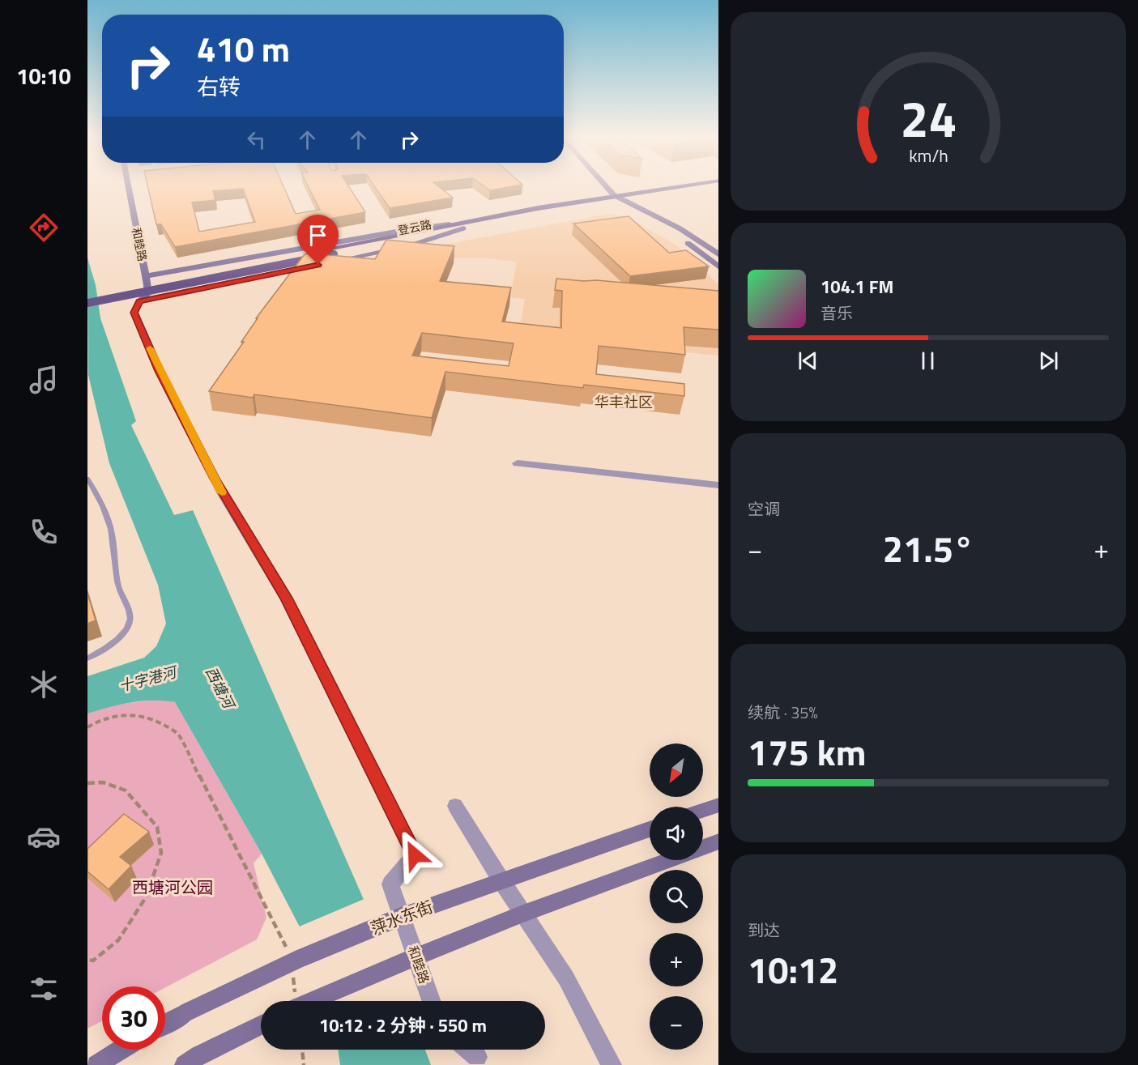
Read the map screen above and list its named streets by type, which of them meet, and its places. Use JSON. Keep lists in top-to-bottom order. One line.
{"streets":{"main road":["登云路"],"street":["和睦路","萍水东街"]},"districts":["华丰社区"],"water":["十字港河","西塘河"],"parks":["西塘河公园"],"north":"bottom left","page":{"tabs":"10:10","turn":["410 m","右转"],"song":["104.1 FM","音乐"],"tile":["空调",["续航 · 35%","175 km"],["到达","10:12"]],"heat":["−","21.5°","+"],"map_buttons":["+","−"],"limit":"30","trip":"10:12 · 2 分钟 · 550 m","gauge":["24","km/h"]}}
